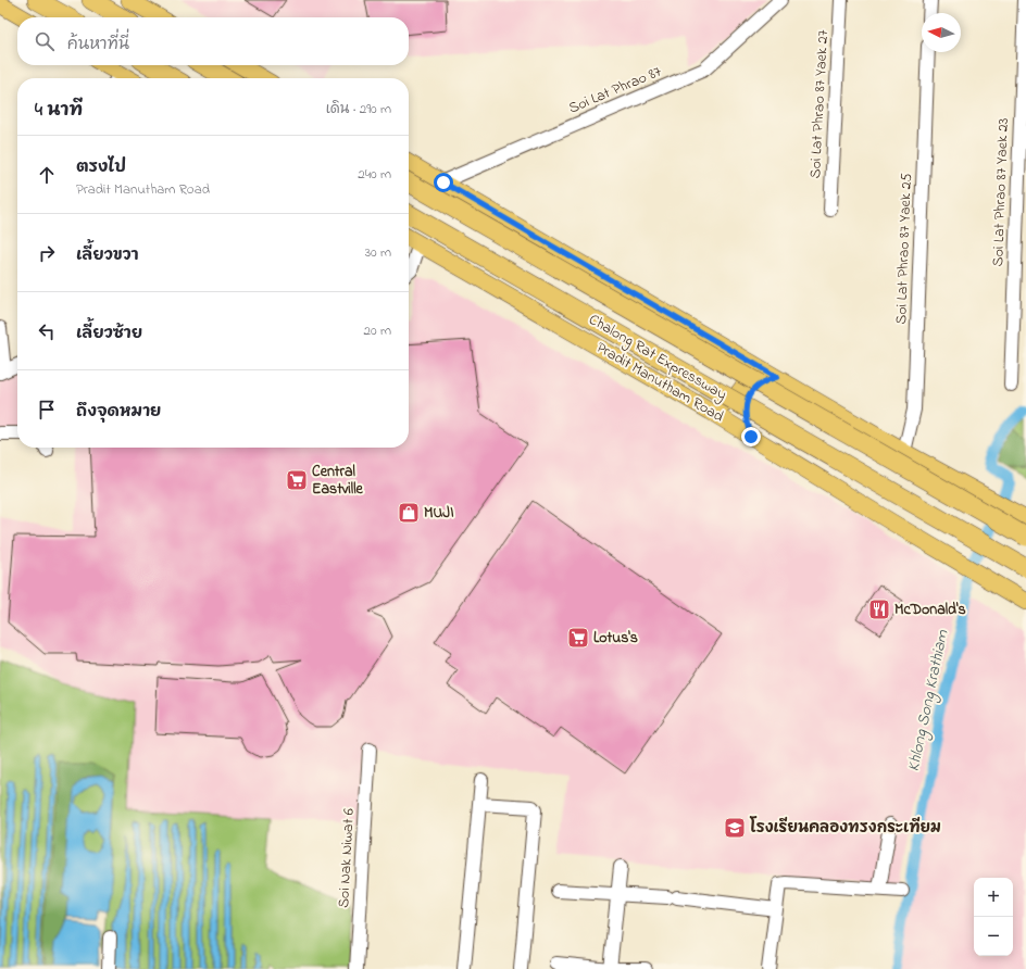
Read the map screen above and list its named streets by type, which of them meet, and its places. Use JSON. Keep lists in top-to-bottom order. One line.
{"streets":{"highway":["Chalong Rat Expressway"],"main road":["Pradit Manutham Road"],"street":["Soi Lat Phrao 87","Soi Lat Phrao 87 Yaek 27","Soi Lat Phrao 87 Yaek 23","Soi Lat Phrao 87 Yaek 25","Soi Nak Niwat 6"]},"water":["Khlong Song Krathiam"],"places":{"supermarket":["Central Eastville","Lotus's"],"shop":["MUJI"],"restaurant":["McDonald's"],"school or university":["โรงเรียนคลองทรงกระเทียม"]},"north":"left","page":{"search":"ค้นหาที่นี่","heading":["4 นาที","เดิน · 290 m"],"list":[["ตรงไป","Pradit Manutham Road","240 m"],["เลี้ยวขวา","30 m"],["เลี้ยวซ้าย","20 m"],"ถึงจุดหมาย"],"map_buttons":["+","−"]}}
